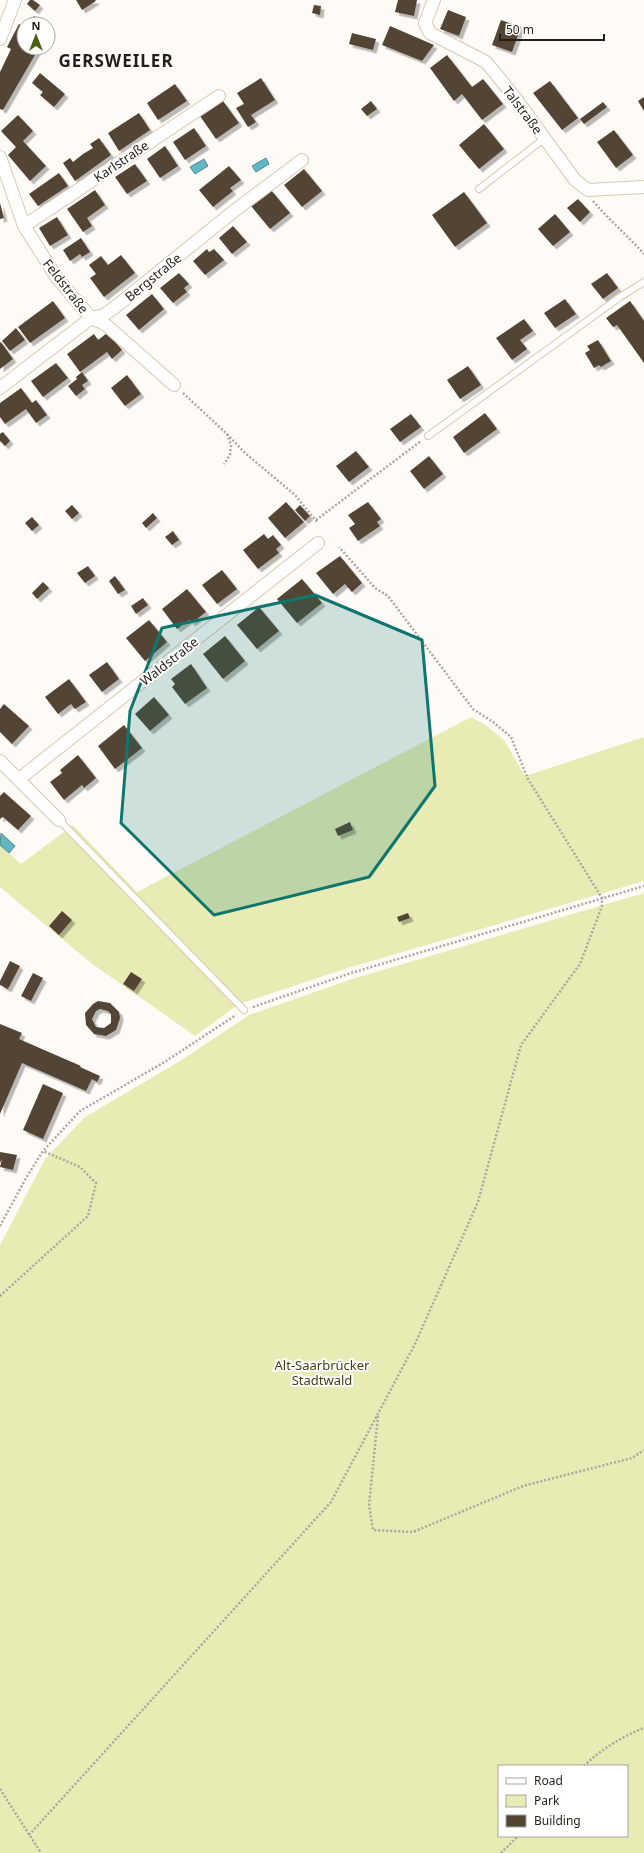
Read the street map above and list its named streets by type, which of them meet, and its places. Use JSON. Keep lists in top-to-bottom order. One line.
{"streets":{"street":["Talstraße","Karlstraße","Bergstraße","Feldstraße","Waldstraße"]},"crossings":[["Karlstraße","Feldstraße"],["Bergstraße","Feldstraße"]],"districts":["GERSWEILER"],"parks":["Alt-Saarbrücker Stadtwald"],"legend":["Road","Park","Building"],"scale_bar":"50 m","north":"top"}
